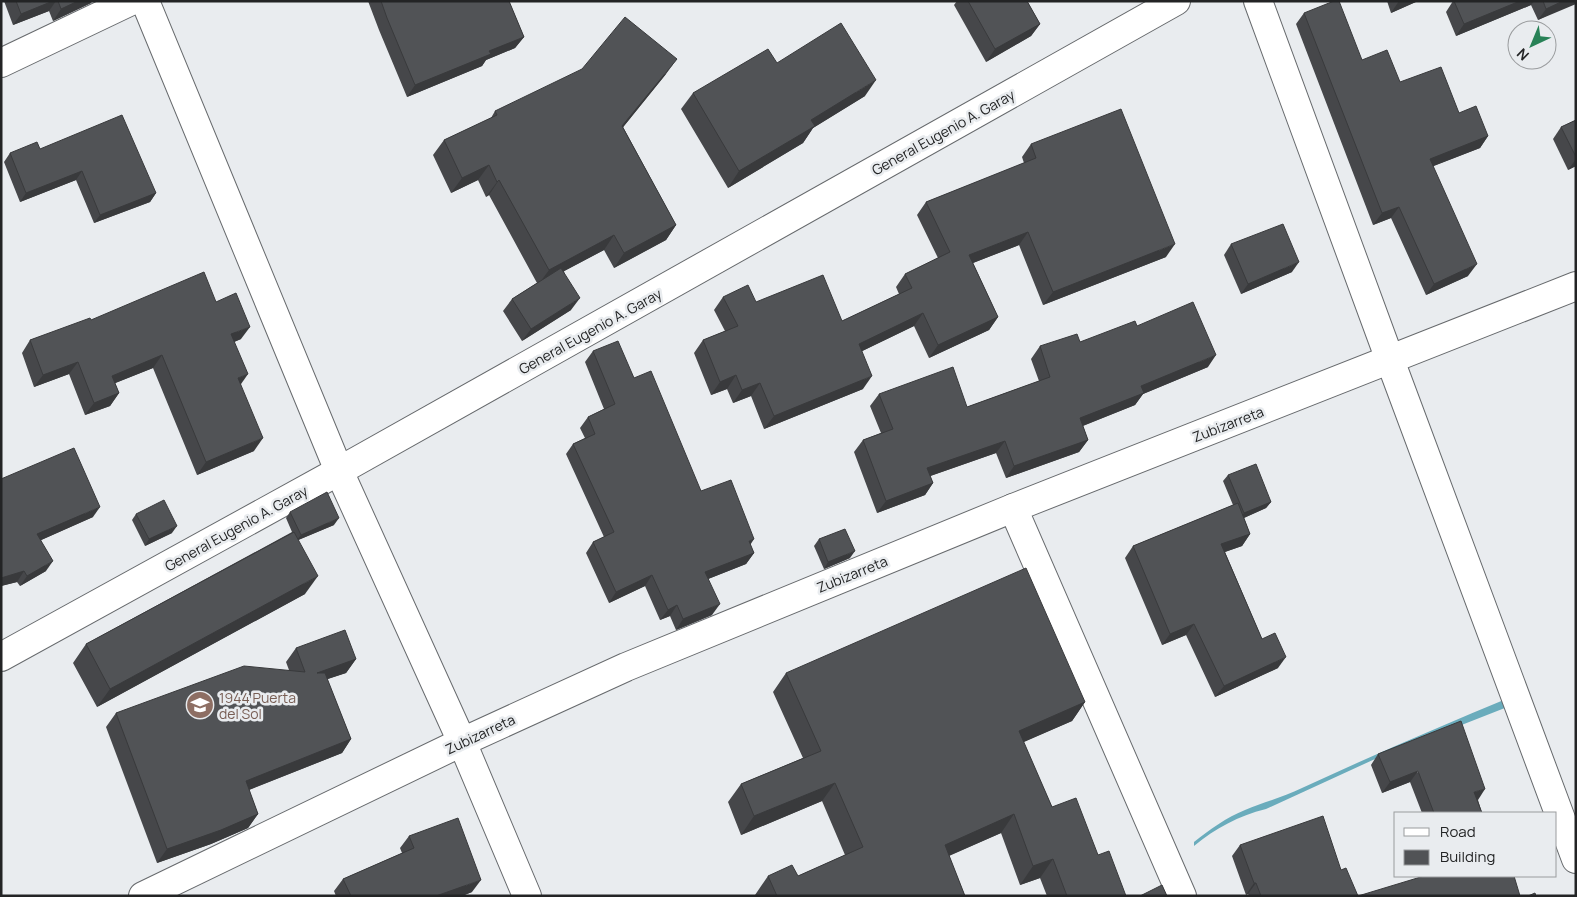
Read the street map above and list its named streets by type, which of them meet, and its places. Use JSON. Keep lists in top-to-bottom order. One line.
{"streets":{"street":["General Eugenio A. Garay","Zubizarreta"]},"places":{"school or university":["1944 Puerta del Sol"]},"legend":["Road","Building"],"north":"bottom left"}
